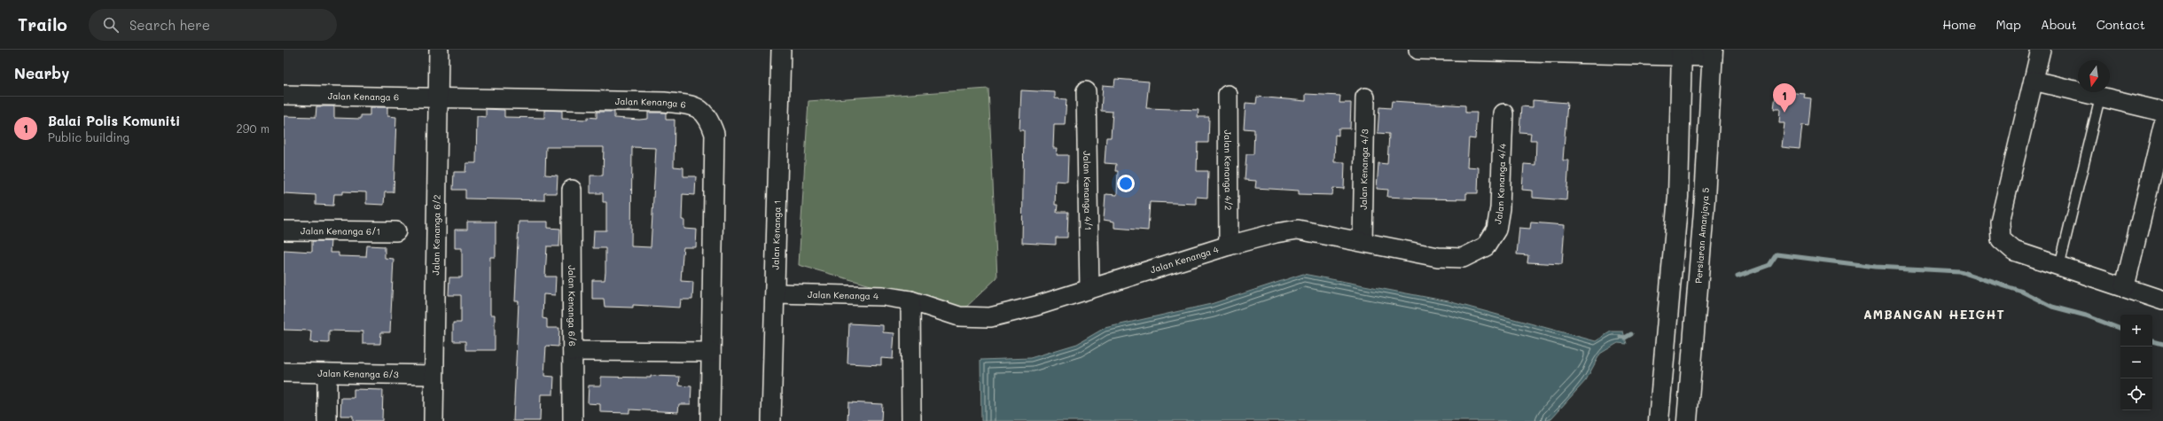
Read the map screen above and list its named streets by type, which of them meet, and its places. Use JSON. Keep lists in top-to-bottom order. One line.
{"streets":{"street":["Jalan Kenanga 6","Jalan Kenanga 4/3","Jalan Kenanga 4/2","Jalan Kenanga 4/4","Jalan Kenanga 4/1","Jalan Kenanga 6/1","Jalan Kenanga 6/2","Jalan Kenanga 1","Persiaran Amanjaya 5","Jalan Kenanga 4","Jalan Kenanga 6/6","Jalan Kenanga 6/3"]},"crossings":[["Jalan Kenanga 6","Jalan Kenanga 6/2"],["Jalan Kenanga 4/3","Jalan Kenanga 4"],["Jalan Kenanga 4/2","Jalan Kenanga 4"],["Jalan Kenanga 4/4","Jalan Kenanga 4"],["Jalan Kenanga 4/1","Jalan Kenanga 4"],["Jalan Kenanga 6/2","Jalan Kenanga 6/3"],["Jalan Kenanga 1","Jalan Kenanga 4"]],"districts":["AMBANGAN HEIGHT"],"north":"bottom","page":{"header":"Trailo","search":"Search here","nav":["Home","Map","About","Contact"],"heading":"Nearby","pins":"1","list":[{"mark":"1","name":"Balai Polis Komuniti","note":"Public building","value":"290 m"}],"map_buttons":["+","−"]}}
